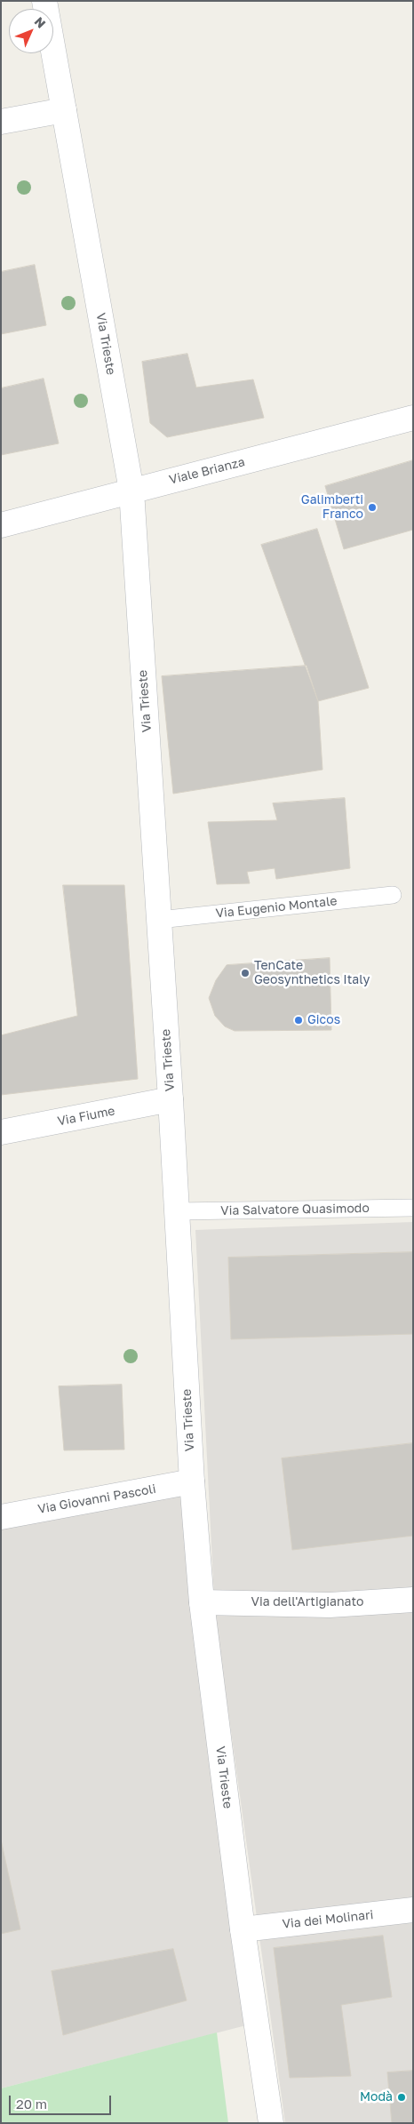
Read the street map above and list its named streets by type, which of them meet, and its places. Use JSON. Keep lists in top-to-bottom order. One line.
{"streets":{"street":["Via Trieste","Viale Brianza","Via Fiume","Via Giovanni Pascoli","Via dell'Artigianato","Via dei Molinari"],"lane":["Via Eugenio Montale","Via Salvatore Quasimodo"]},"crossings":[["Via Trieste","Viale Brianza"],["Via Trieste","Via Eugenio Montale"],["Via Trieste","Via Fiume"],["Via Trieste","Via Salvatore Quasimodo"],["Via Trieste","Via Giovanni Pascoli"],["Via Trieste","Via dell'Artigianato"],["Via Trieste","Via dei Molinari"]],"places":["Galimberti Franco","TenCate Geosynthetics Italy","Gicos","Modà"],"scale_bar":"20 m","north":"top right"}
